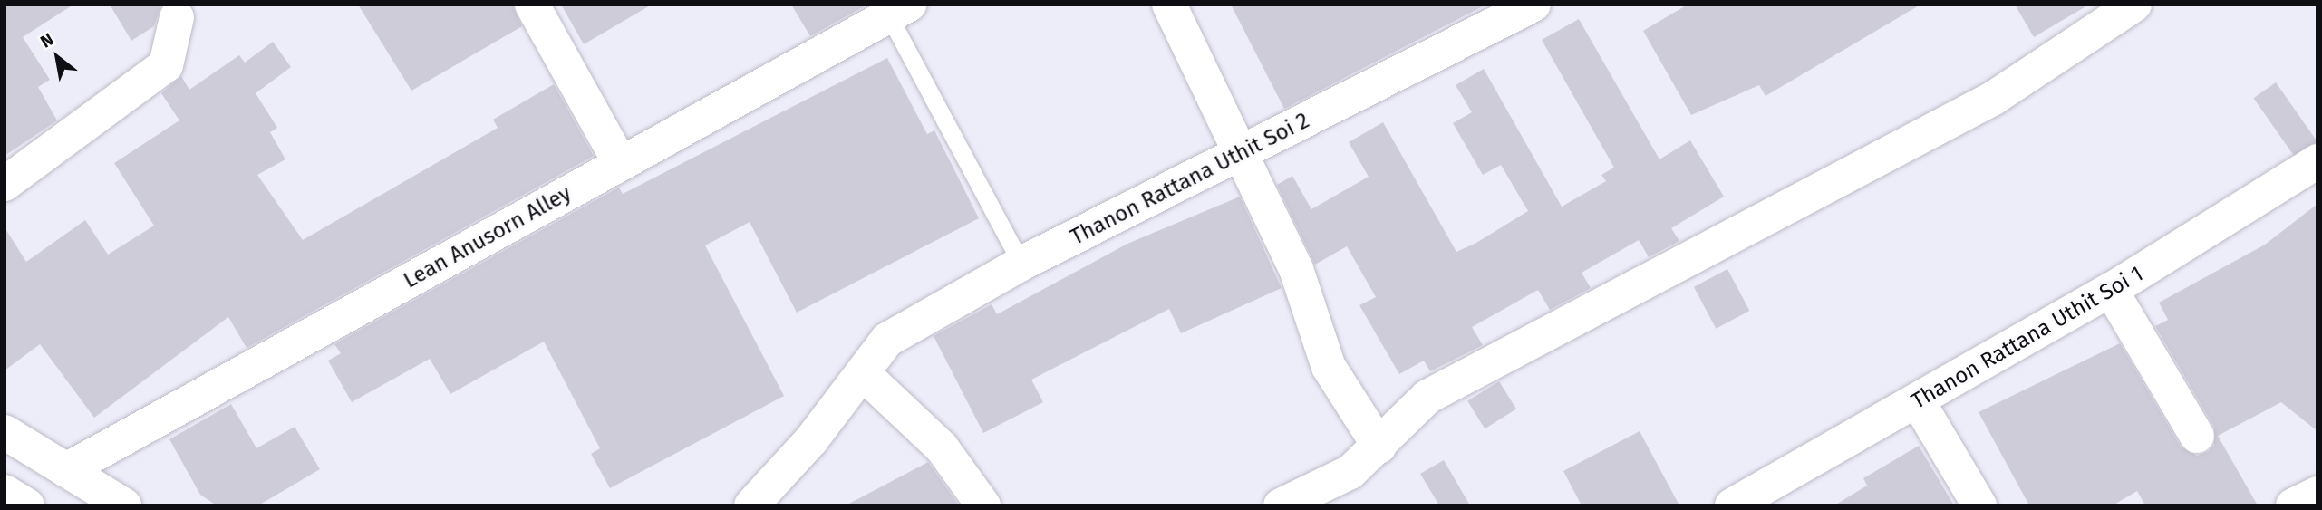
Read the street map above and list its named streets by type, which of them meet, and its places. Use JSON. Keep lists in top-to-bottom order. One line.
{"streets":{"street":["Thanon Rattana Uthit Soi 2","Lean Anusorn Alley","Thanon Rattana Uthit Soi 1"]},"north":"top left"}
